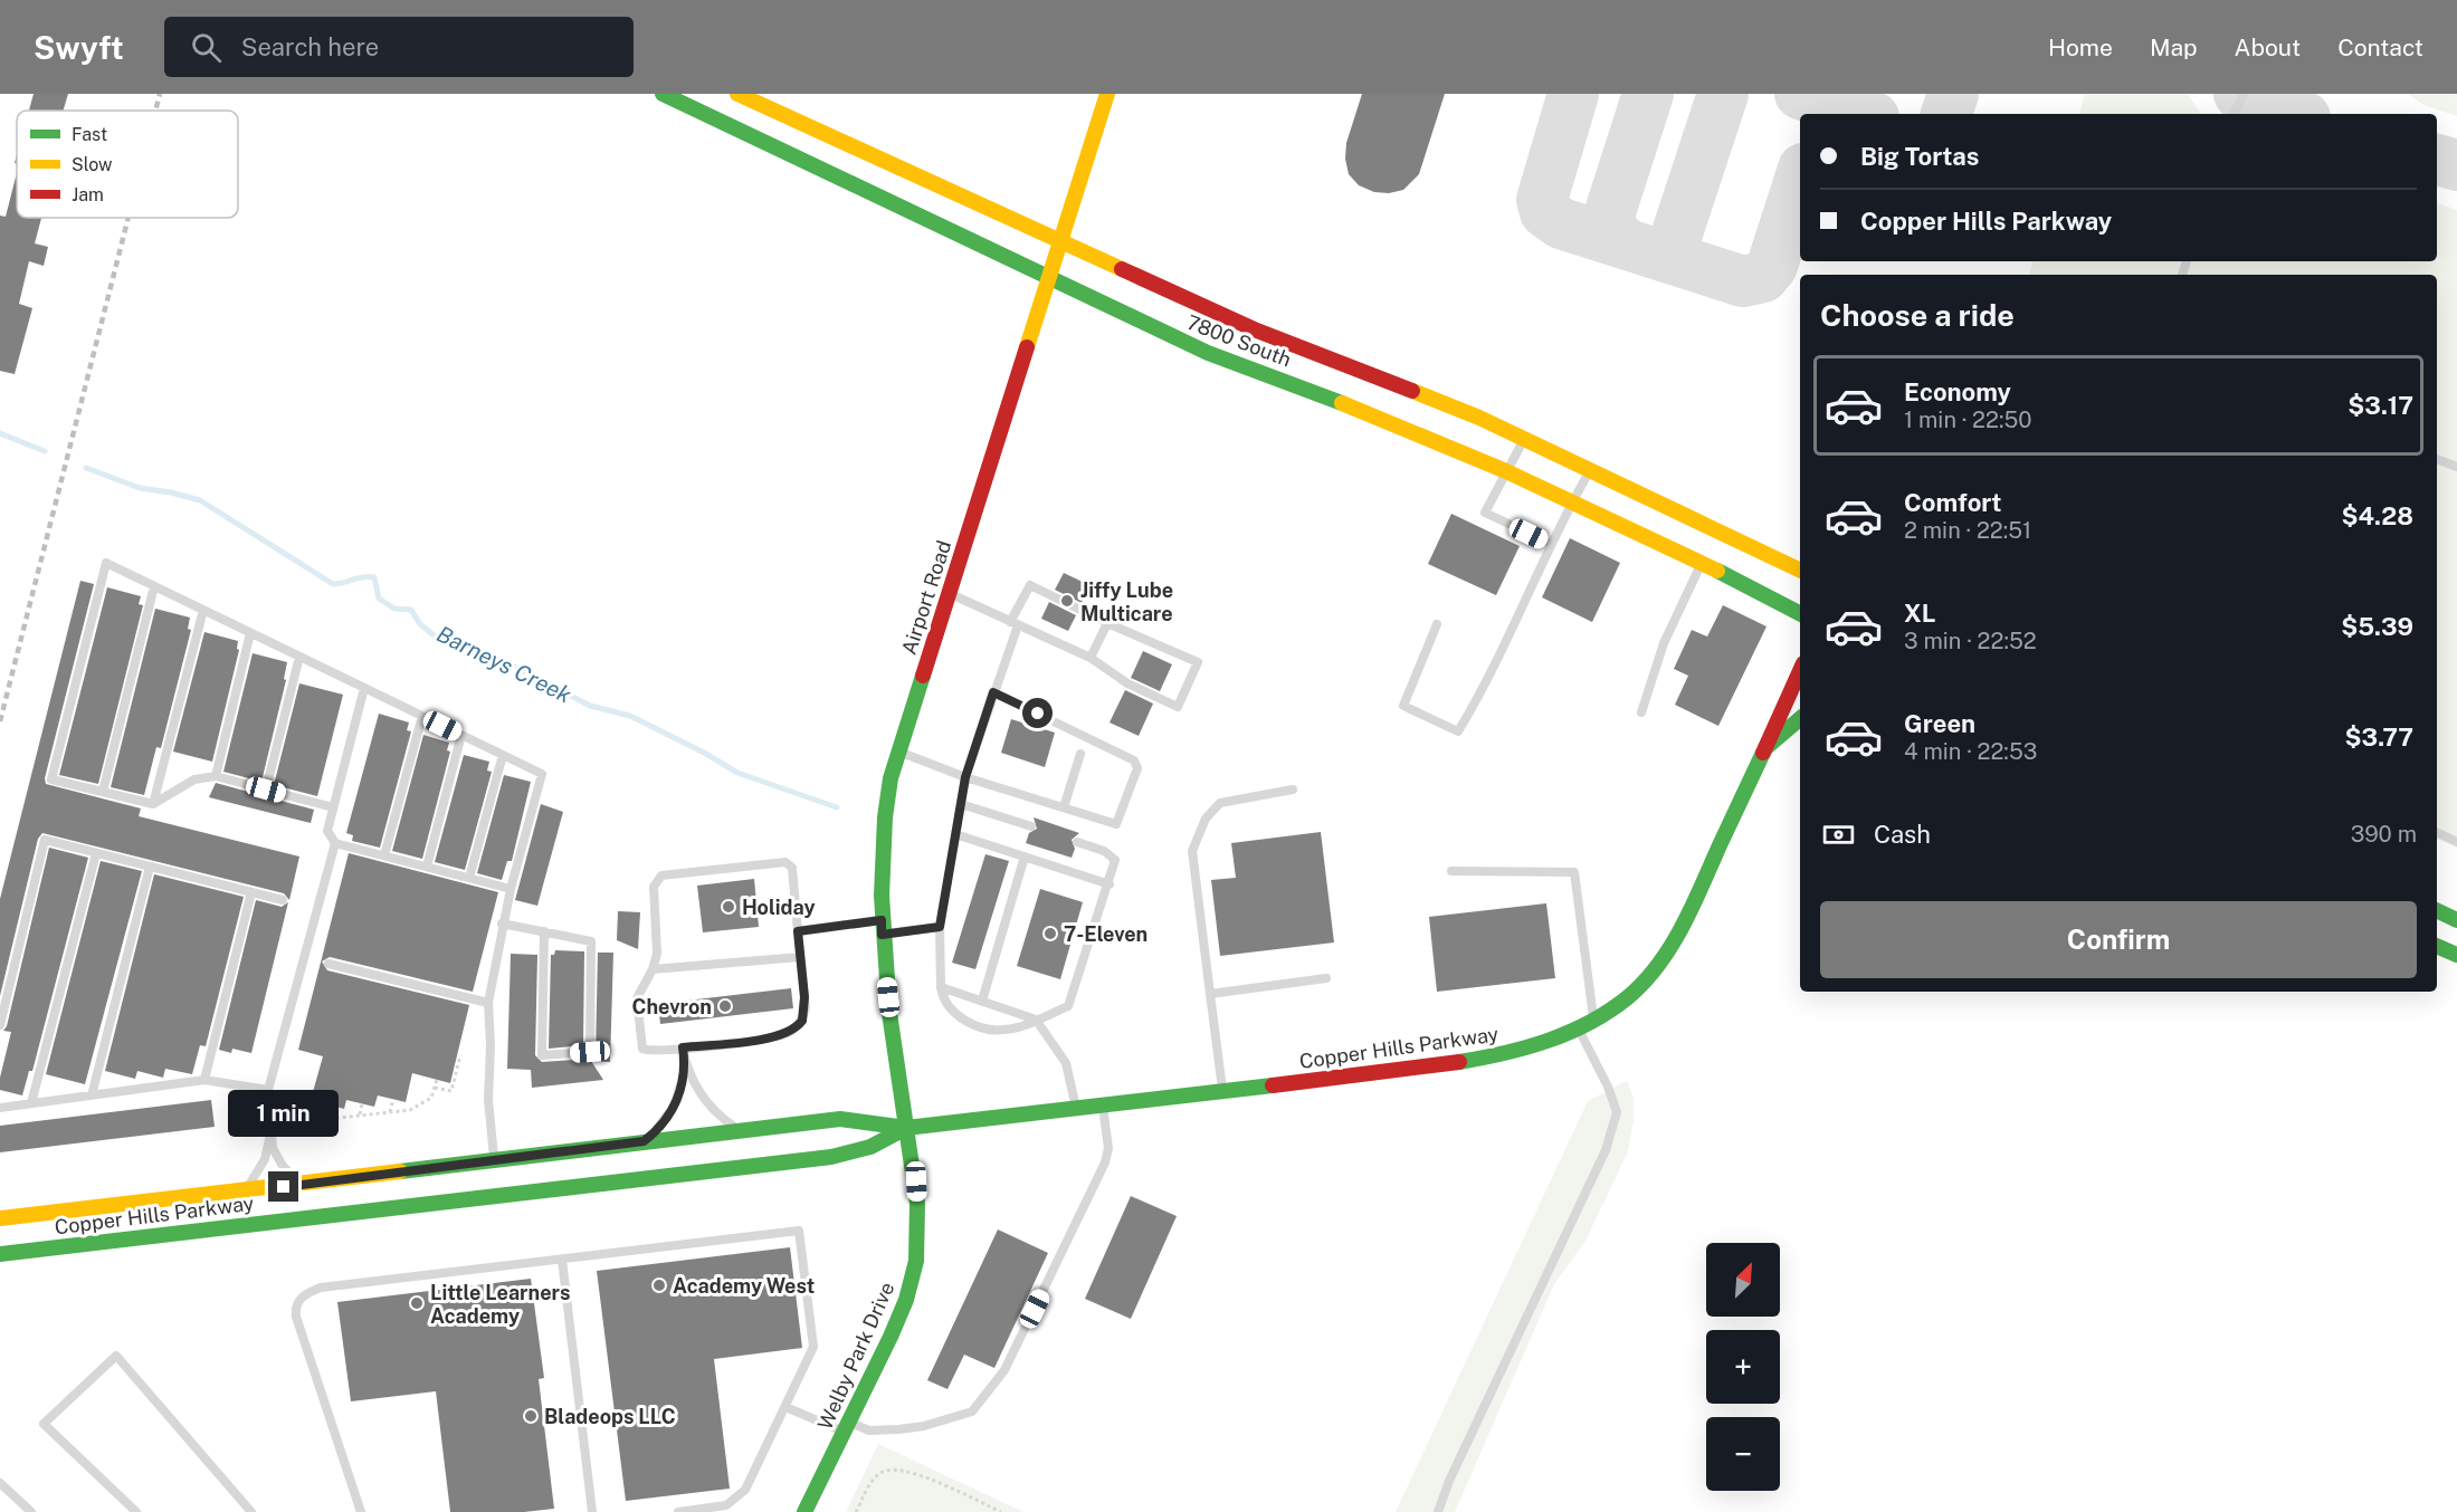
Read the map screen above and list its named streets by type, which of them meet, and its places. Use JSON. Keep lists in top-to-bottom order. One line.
{"streets":{"main road":["7800 South","Airport Road","Copper Hills Parkway","Welby Park Drive"]},"crossings":[["7800 South","Airport Road"],["Airport Road","Copper Hills Parkway"],["Airport Road","Welby Park Drive"],["Copper Hills Parkway","Welby Park Drive"]],"water":["Barneys Creek"],"places":["Jiffy Lube Multicare","Holiday","7-Eleven","Chevron","Academy West","Little Learners Academy","Bladeops LLC"],"legend":["Fast","Slow","Jam"],"north":"top right","page":{"header":"Swyft","search":"Search here","nav":["Home","Map","About","Contact"],"banner":["Big Tortas","Copper Hills Parkway"],"heading":"Choose a ride","list":[{"name":"Economy","note":"1 min · 22:50","value":"$3.17"},{"name":"Comfort","note":"2 min · 22:51","value":"$4.28"},{"name":"XL","note":"3 min · 22:52","value":"$5.39"},{"name":"Green","note":"4 min · 22:53","value":"$3.77"}],"pay":["Cash","390 m"],"buttons":"Confirm","bubble":"1 min","map_buttons":["+","−"]}}
